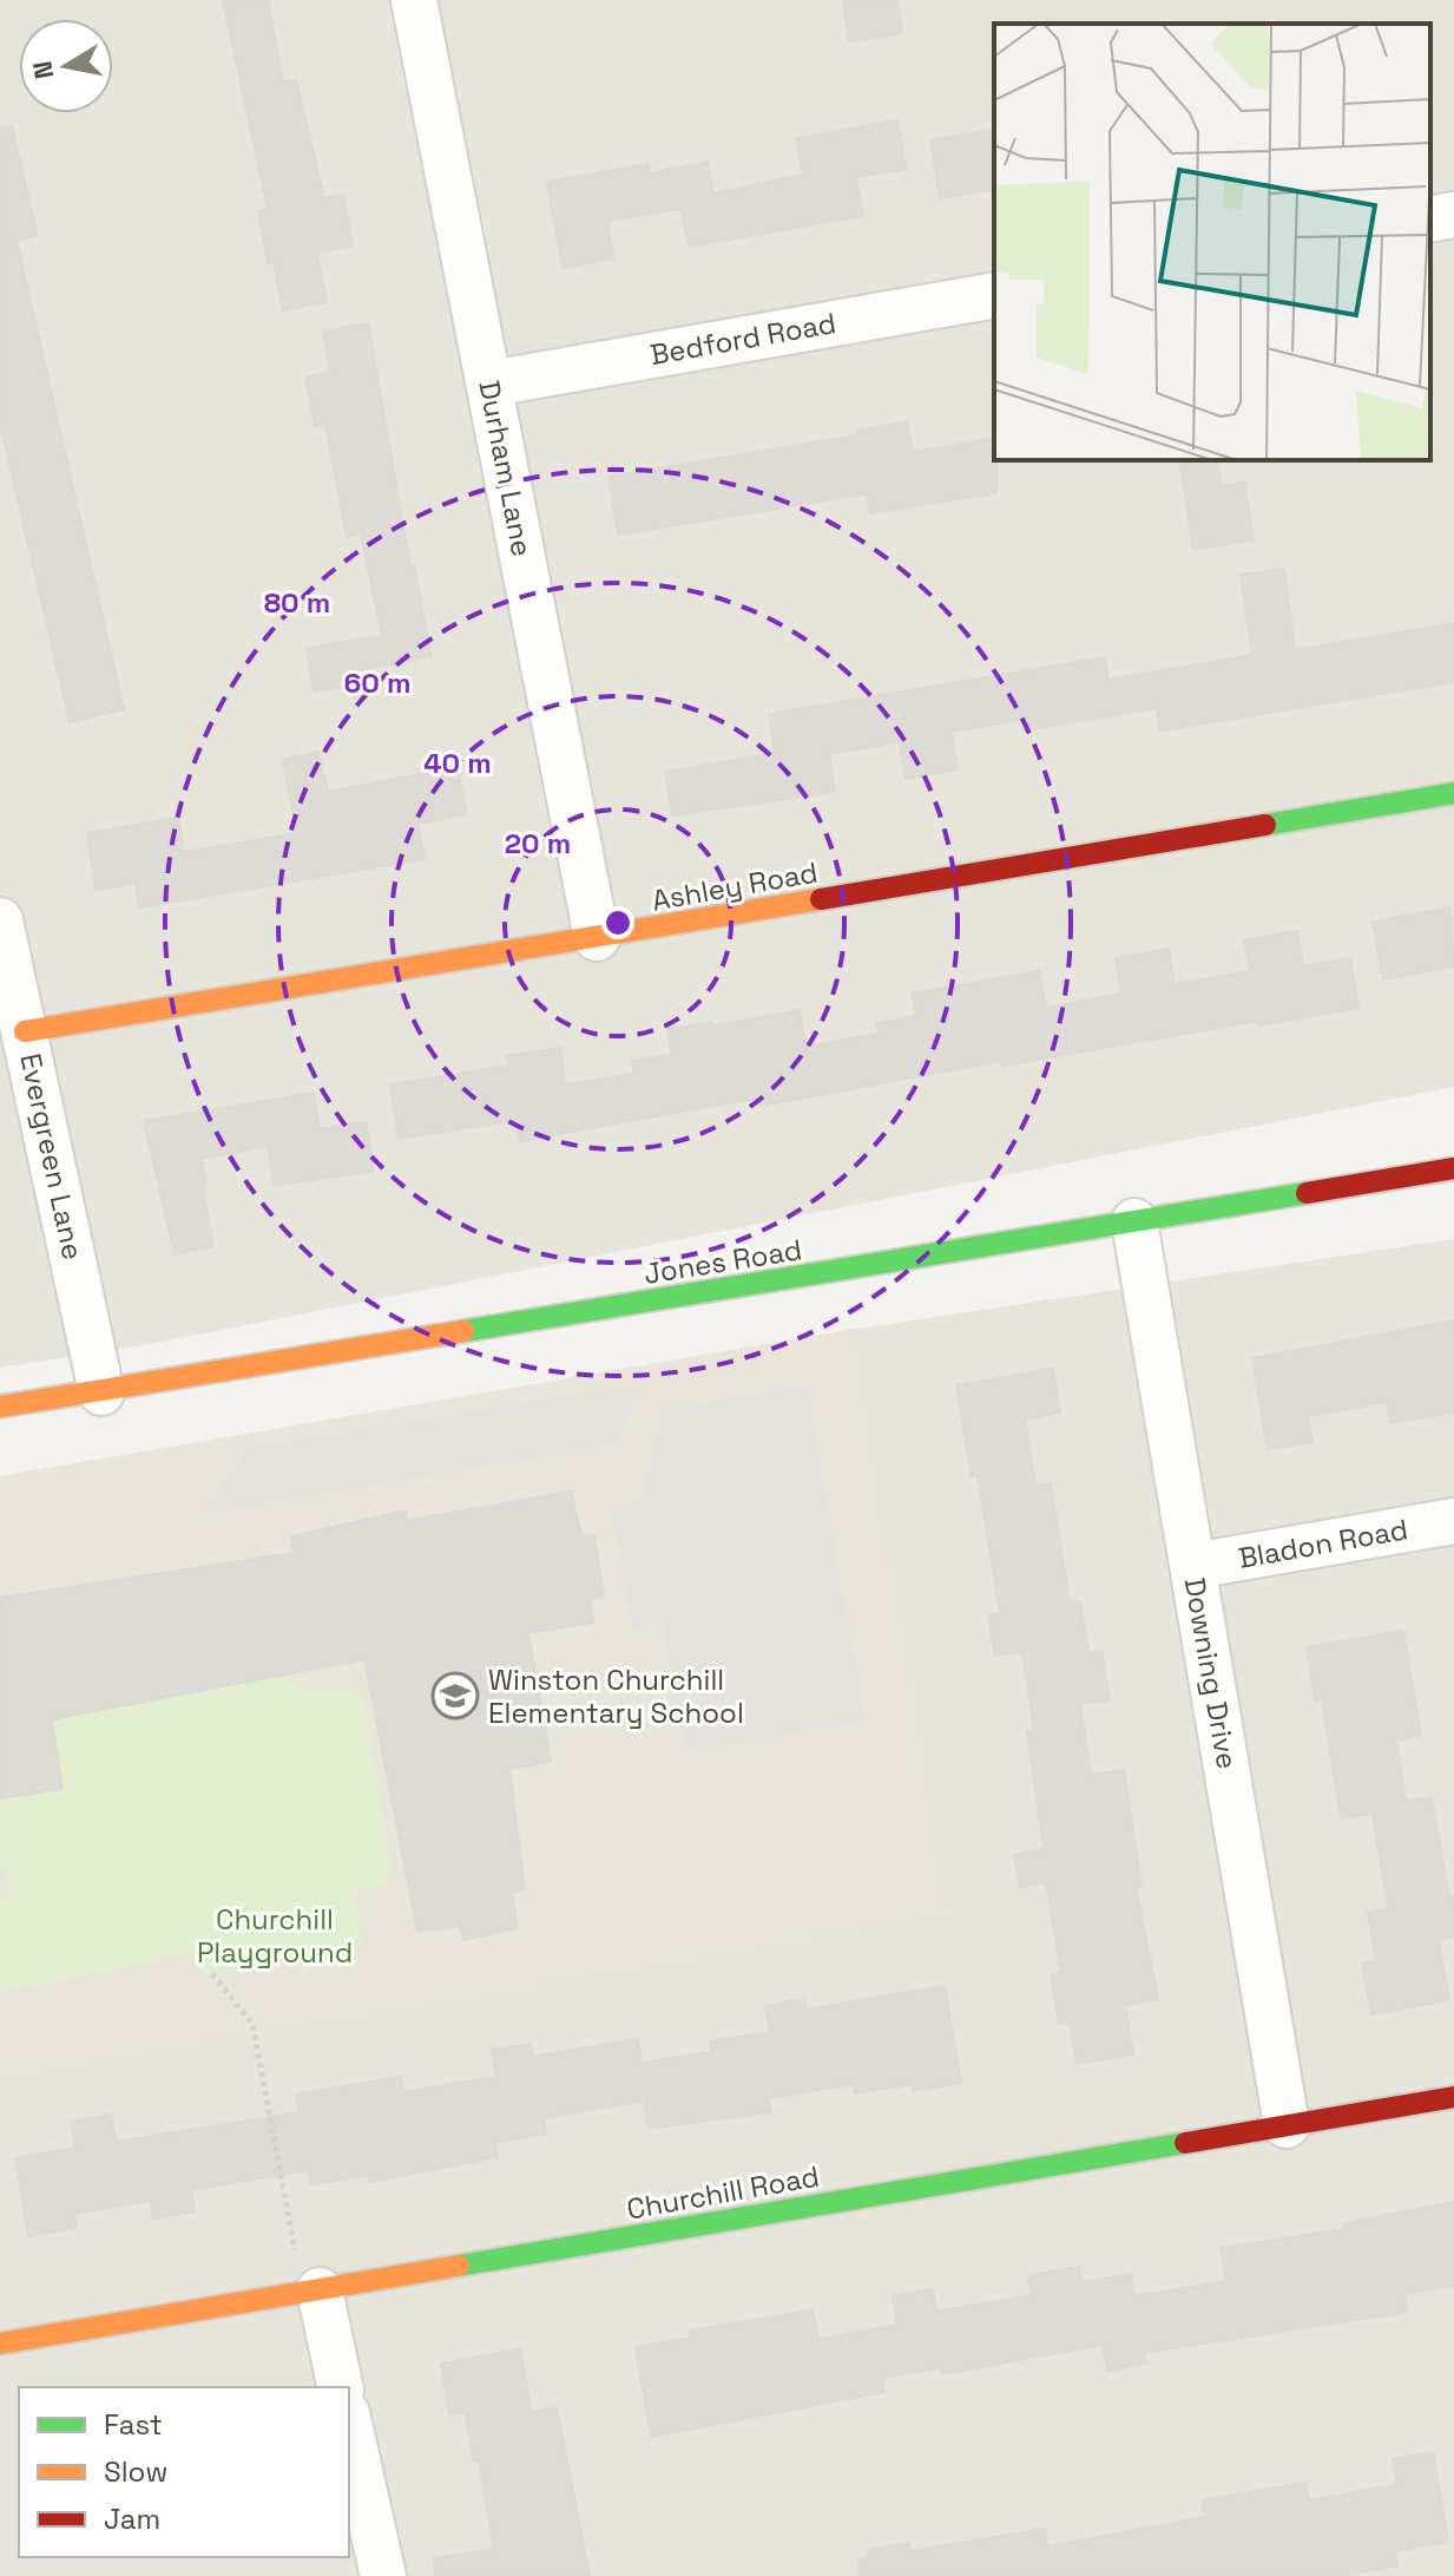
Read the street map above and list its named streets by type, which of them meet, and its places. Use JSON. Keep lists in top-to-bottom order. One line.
{"streets":{"street":["Bedford Road","Durham Lane","Ashley Road","Evergreen Lane","Jones Road","Bladon Road","Downing Drive","Churchill Road"]},"crossings":[["Bedford Road","Durham Lane"],["Durham Lane","Ashley Road"],["Ashley Road","Evergreen Lane"],["Evergreen Lane","Jones Road"],["Jones Road","Downing Drive"],["Bladon Road","Downing Drive"],["Downing Drive","Churchill Road"]],"parks":["Churchill Playground"],"places":{"school or university":["Winston Churchill Elementary School"]},"legend":["Fast","Slow","Jam"],"north":"left","rings":["80 m","60 m","40 m","20 m"]}
